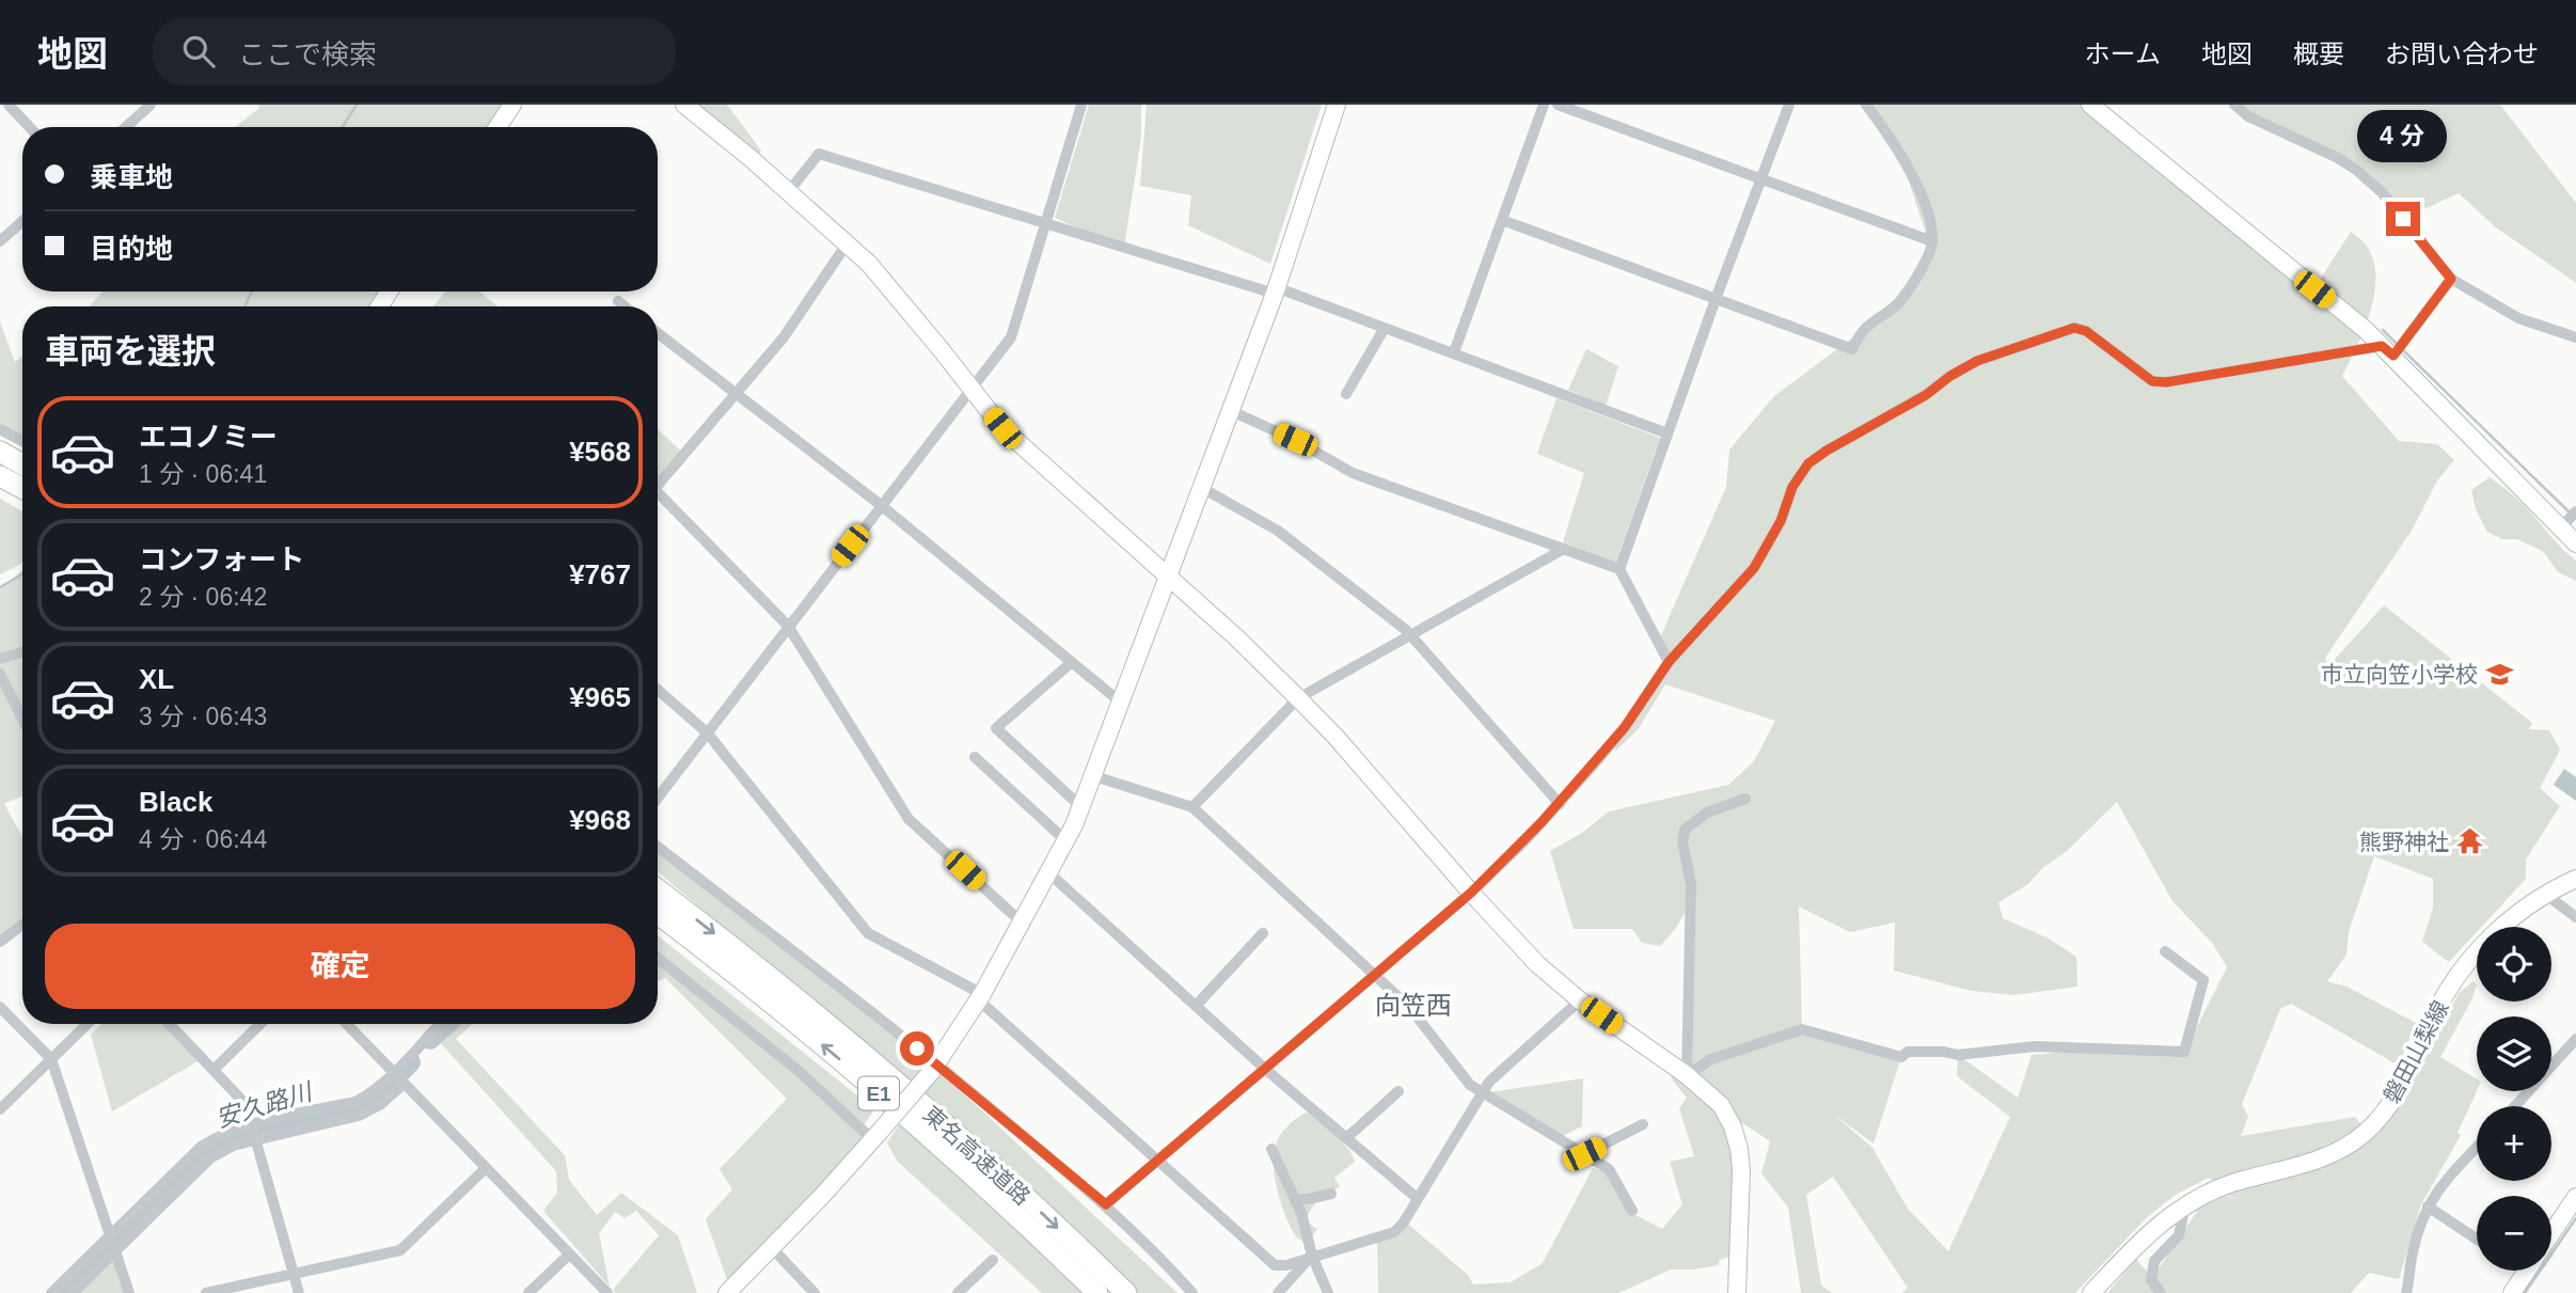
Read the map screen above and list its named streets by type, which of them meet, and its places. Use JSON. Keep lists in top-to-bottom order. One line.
{"streets":{"highway":["E1","東名高速道路"],"street":["磐田山梨線"]},"districts":["向笠西"],"water":["安久路川"],"places":{"school or university":["市立向笠小学校"],"temple":["熊野神社"]},"page":{"header":"地図","search":"ここで検索","nav":["ホーム","地図","概要","お問い合わせ"],"bubble":"4 分","banner":["乗車地","目的地"],"heading":"車両を選択","list":[{"name":"エコノミー","note":"1 分 · 06:41","value":"¥568"},{"name":"コンフォート","note":"2 分 · 06:42","value":"¥767"},{"name":"XL","note":"3 分 · 06:43","value":"¥965"},{"name":"Black","note":"4 分 · 06:44","value":"¥968"}],"buttons":"確定","map_buttons":["+","−"]}}
